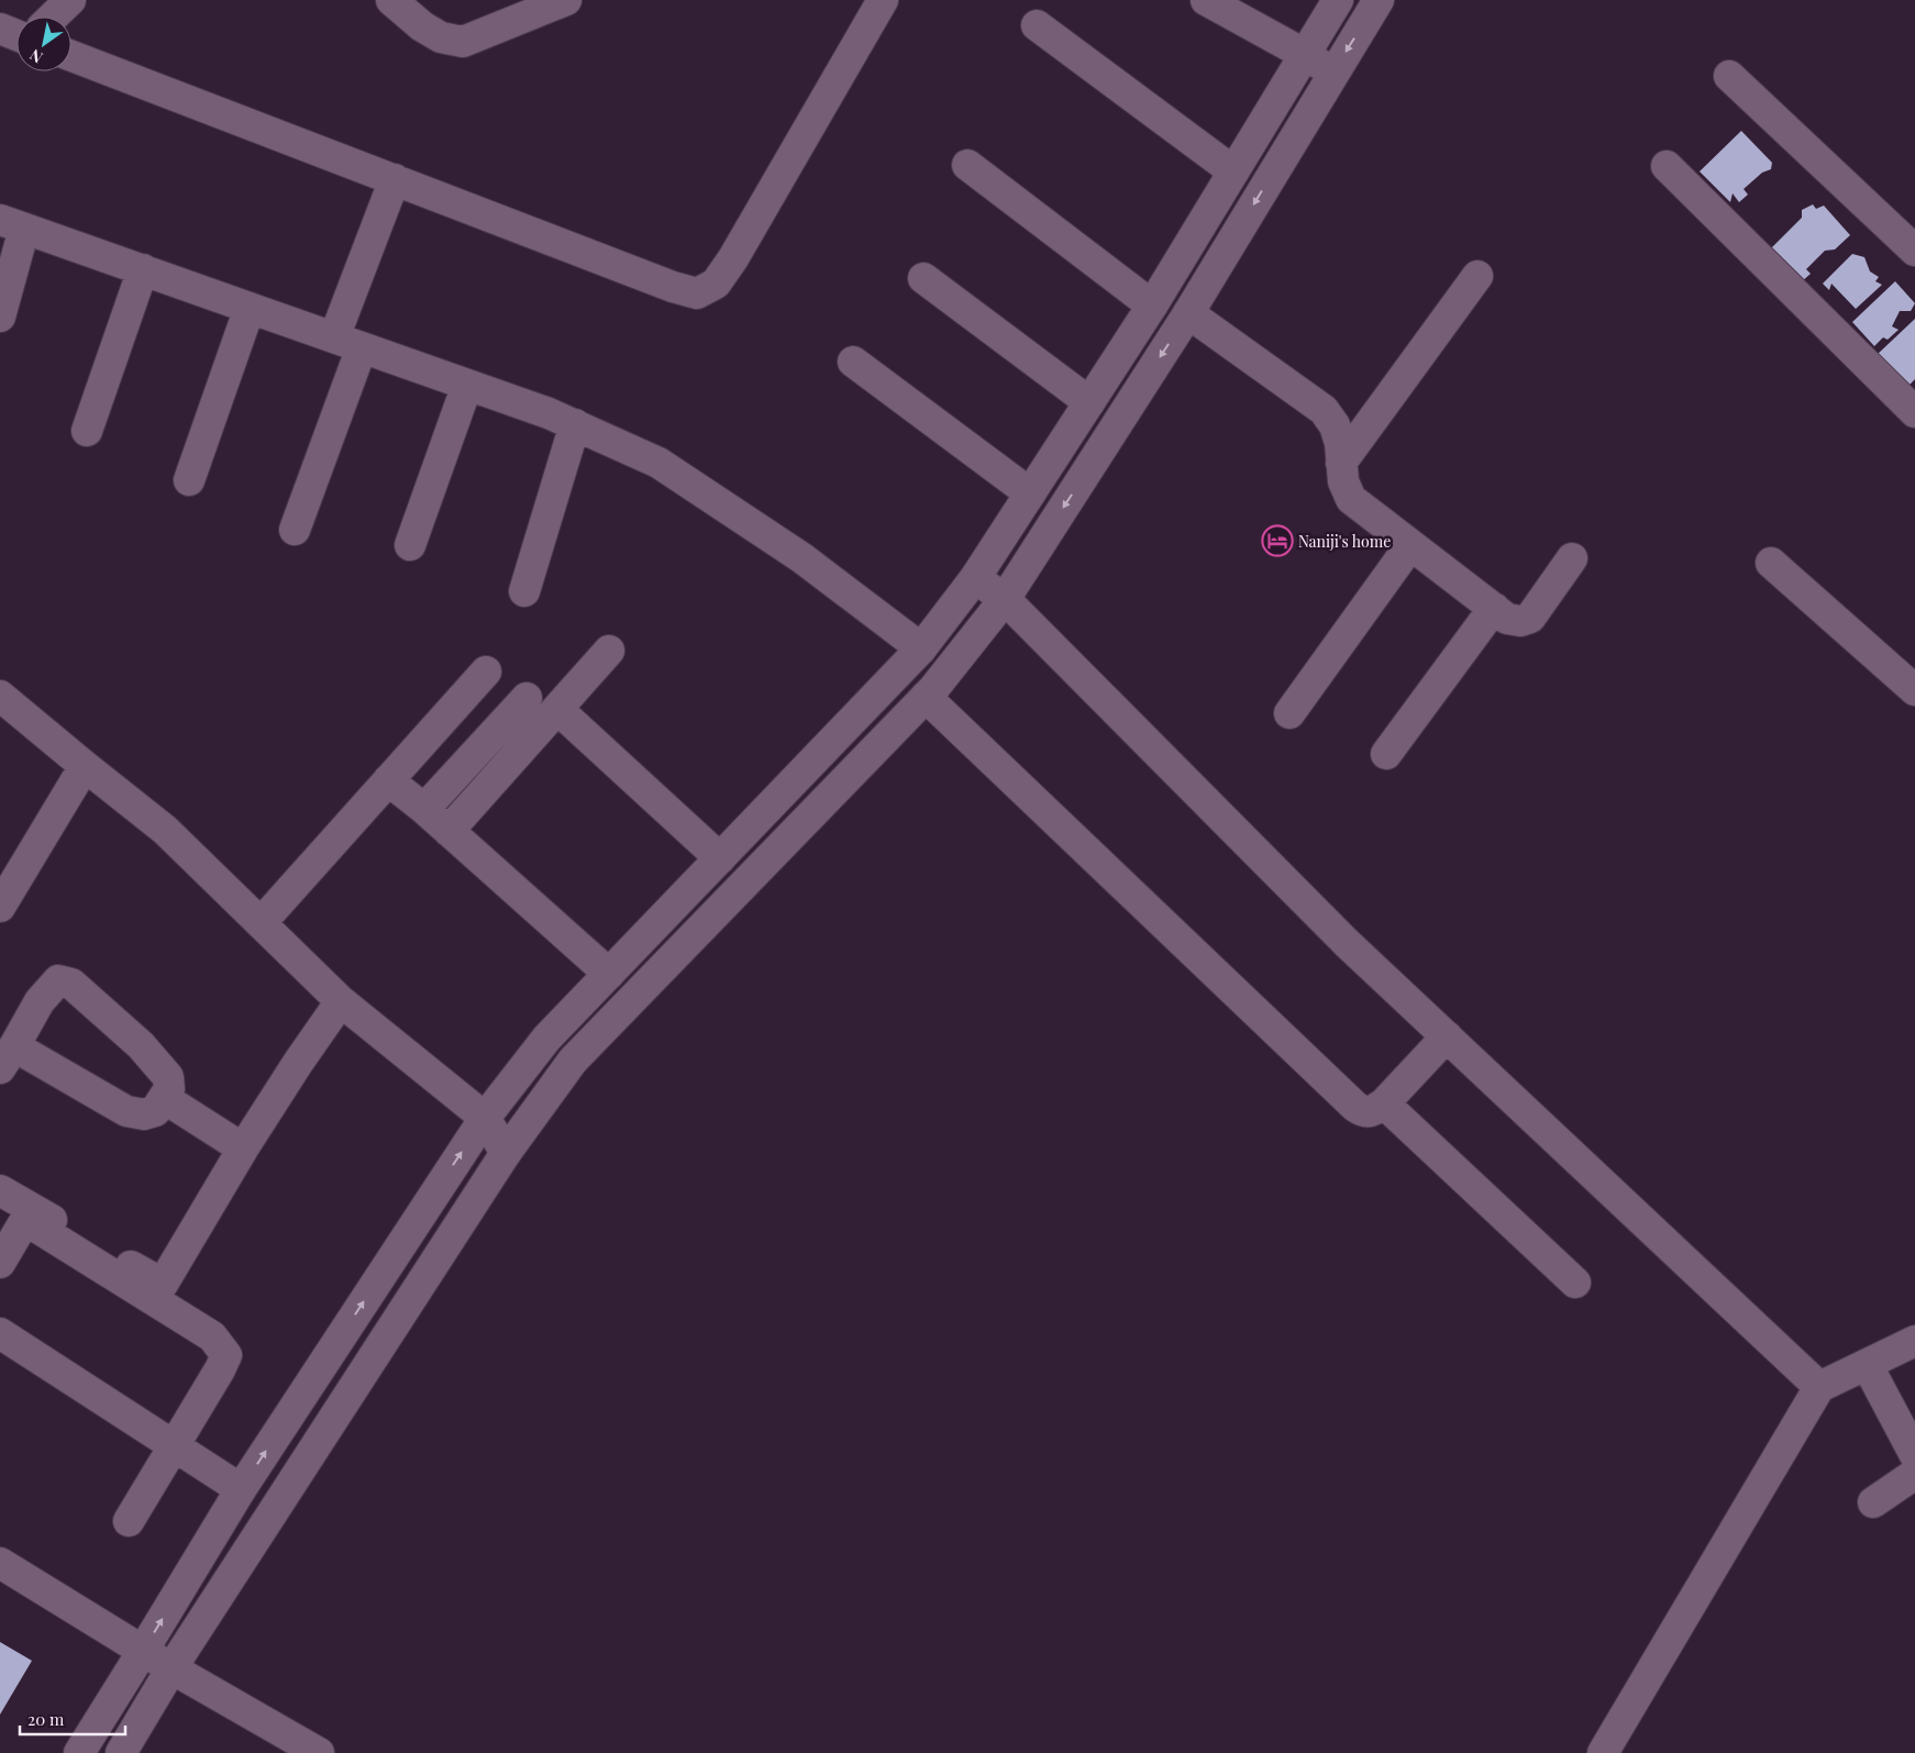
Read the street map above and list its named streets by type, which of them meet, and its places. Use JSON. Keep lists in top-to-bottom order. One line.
{"places":{"hotel":["Naniji's home"]},"scale_bar":"20 m","north":"bottom left"}
